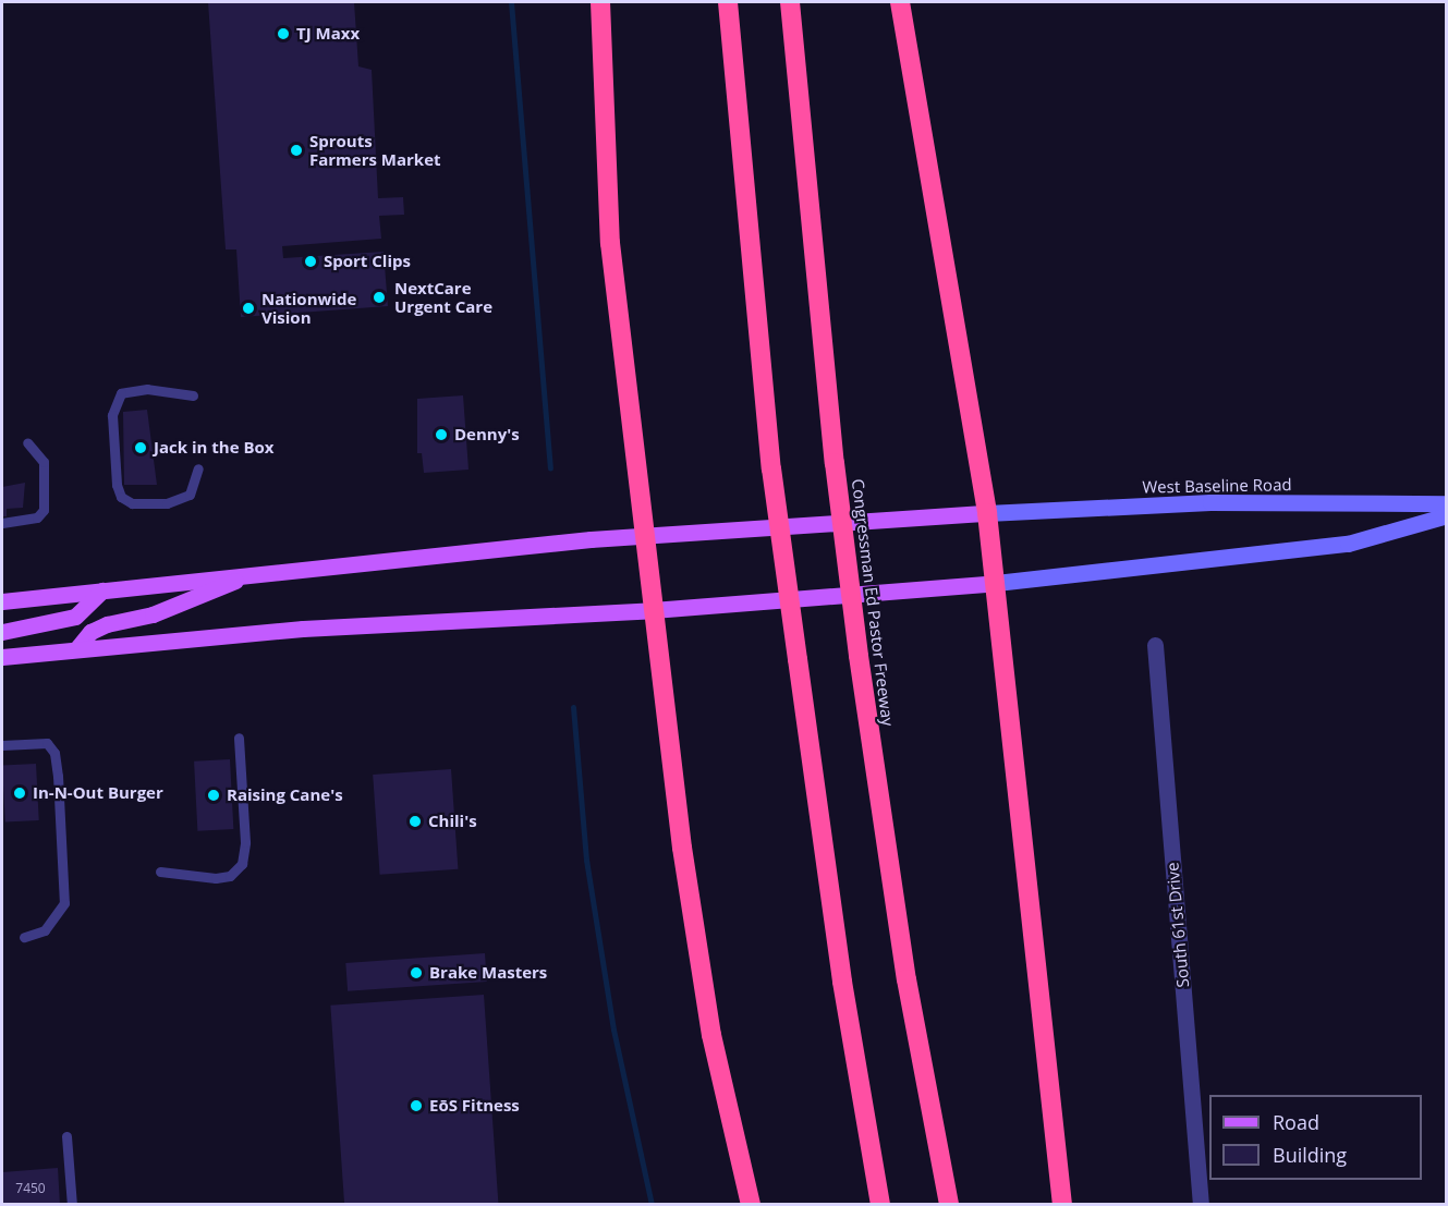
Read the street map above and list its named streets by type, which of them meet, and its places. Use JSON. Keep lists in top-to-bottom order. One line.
{"streets":{"highway":["Congressman Ed Pastor Freeway"],"main road":["West Baseline Road"],"street":["South 61st Drive"]},"places":["TJ Maxx","Sprouts Farmers Market","Sport Clips","NextCare Urgent Care","Nationwide Vision","Denny's","Jack in the Box","In-N-Out Burger","Raising Cane's","Chili's","Brake Masters","EōS Fitness"],"house_numbers":["7450"],"legend":["Road","Building"]}
